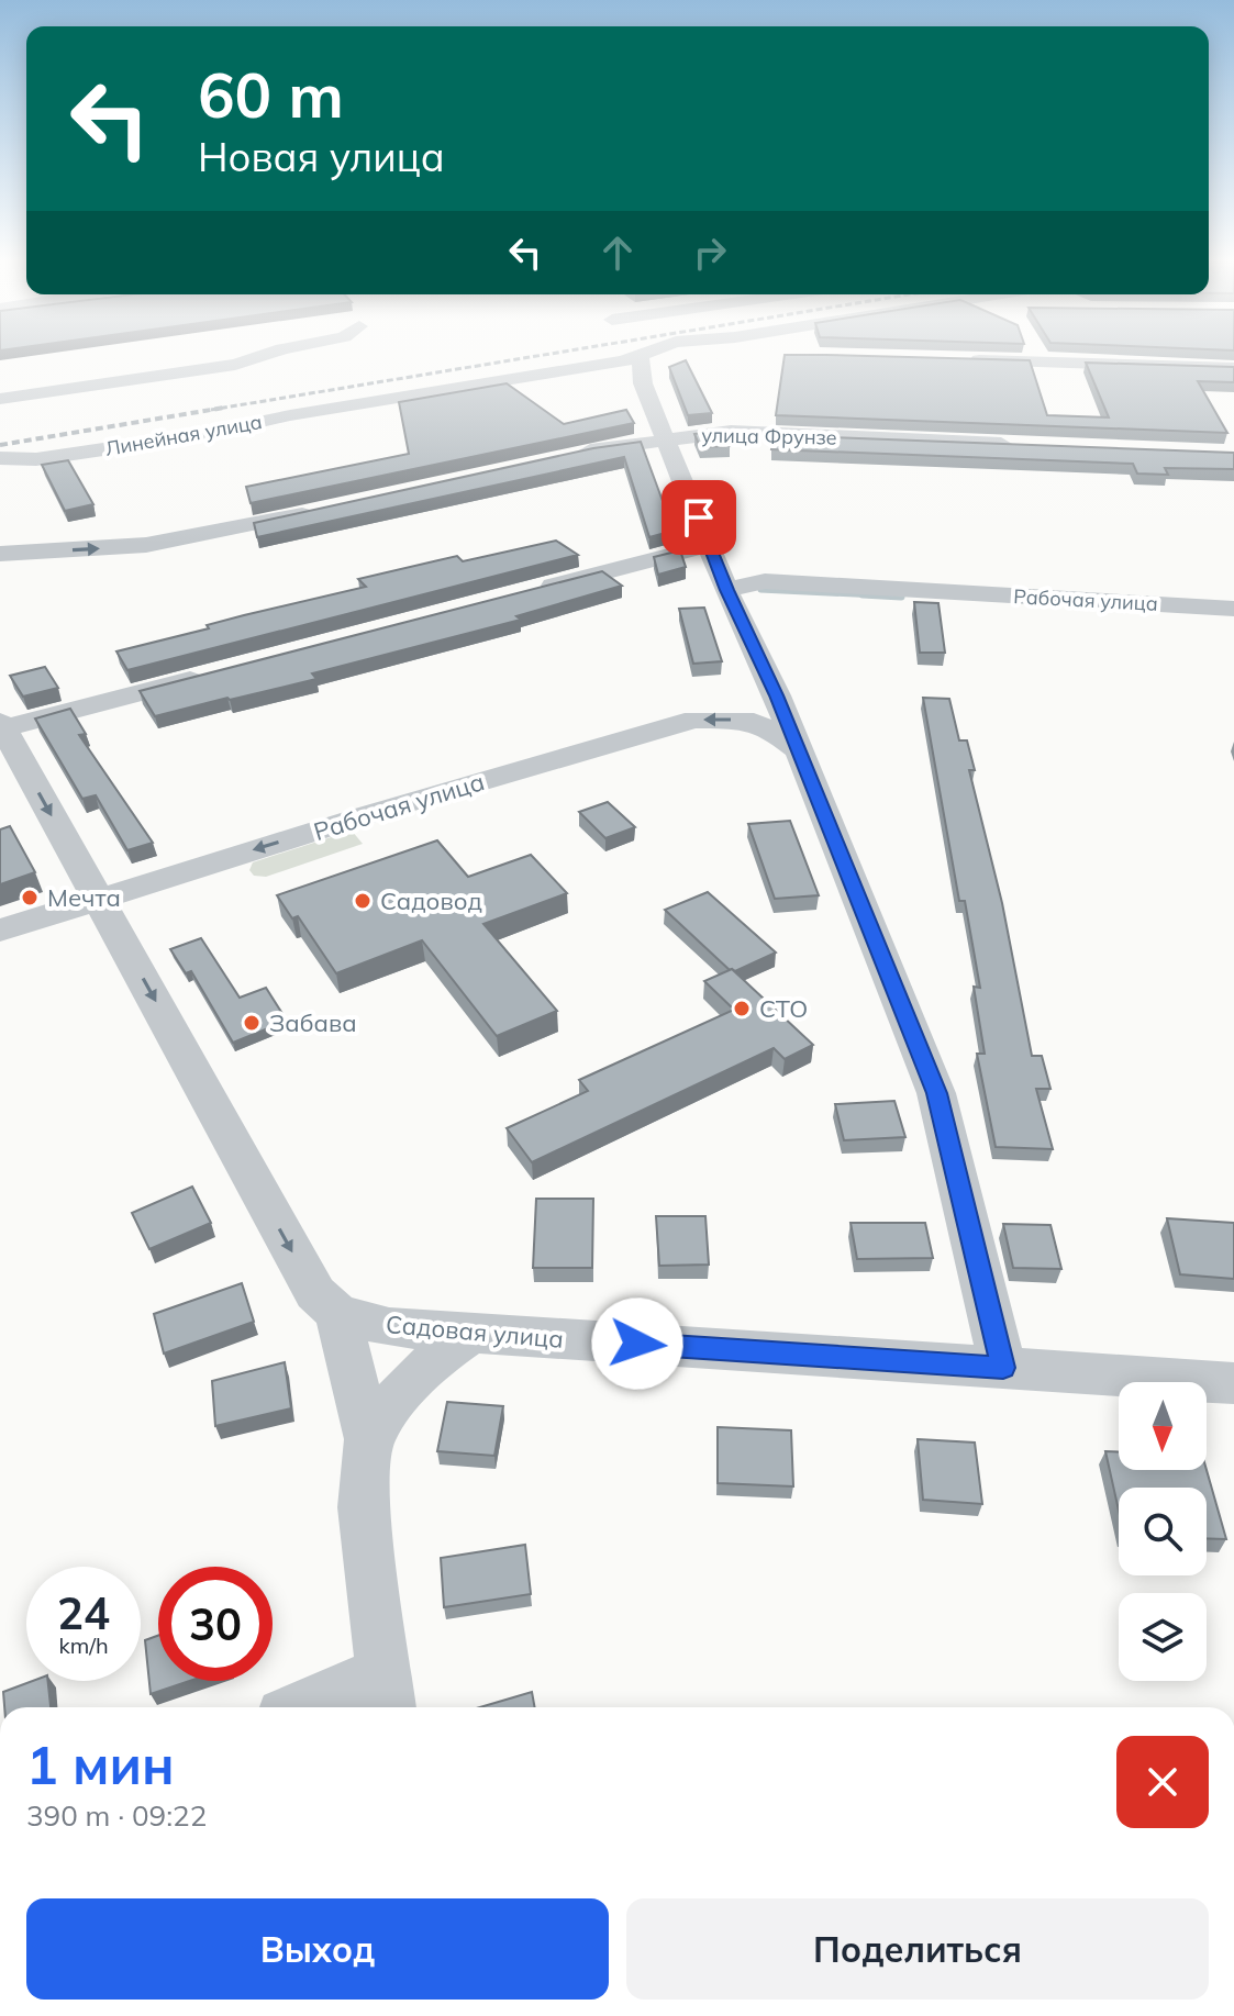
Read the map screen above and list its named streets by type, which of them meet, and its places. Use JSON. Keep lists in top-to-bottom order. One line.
{"streets":{"street":["Линейная улица","улица Фрунзе","Рабочая улица","Садовая улица"]},"places":["Мечта","Садовод","СТО","Забава"],"north":"bottom","page":{"turn":["60 m","Новая улица"],"speed":"24 km/h","limit":"30","heading":["1 мин","390 m · 09:22"],"buttons":["Выход","Поделиться"]}}
